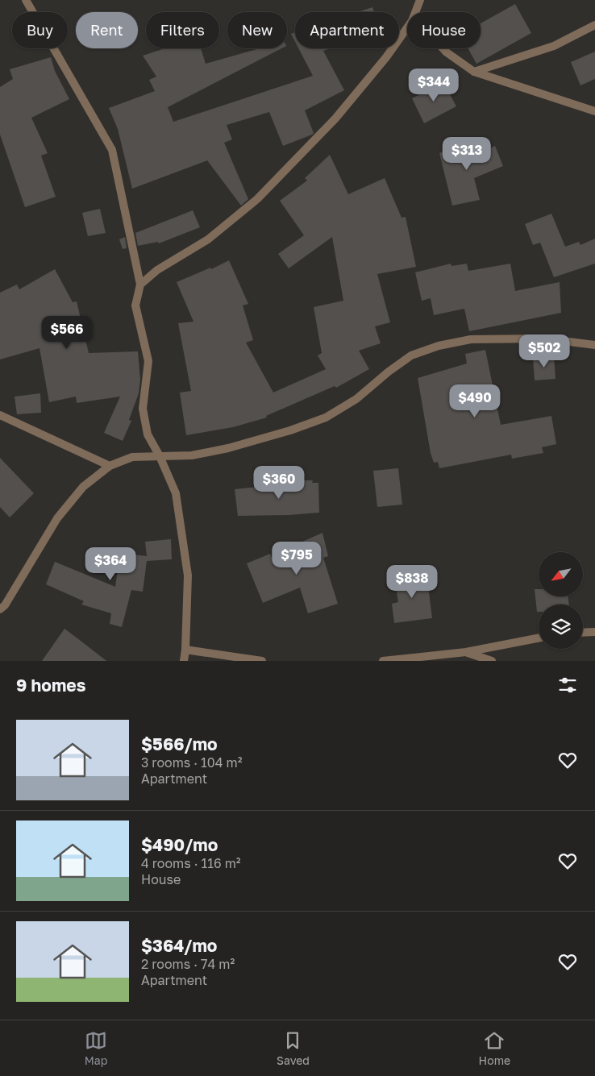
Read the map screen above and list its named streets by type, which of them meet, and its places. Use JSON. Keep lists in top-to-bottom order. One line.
{"north":"bottom left","page":{"chip":["Buy","Rent","Filters","New","Apartment","House"],"price":["$344","$313","$566","$502","$490","$360","$795","$364","$838"],"heading":"9 homes","list":[{"name":"$566/mo","note":"3 rooms · 104 m² · Apartment"},{"name":"$490/mo","note":"4 rooms · 116 m² · House"},{"name":"$364/mo","note":"2 rooms · 74 m² · Apartment"}],"tabs":["Map","Saved","Home"]}}
